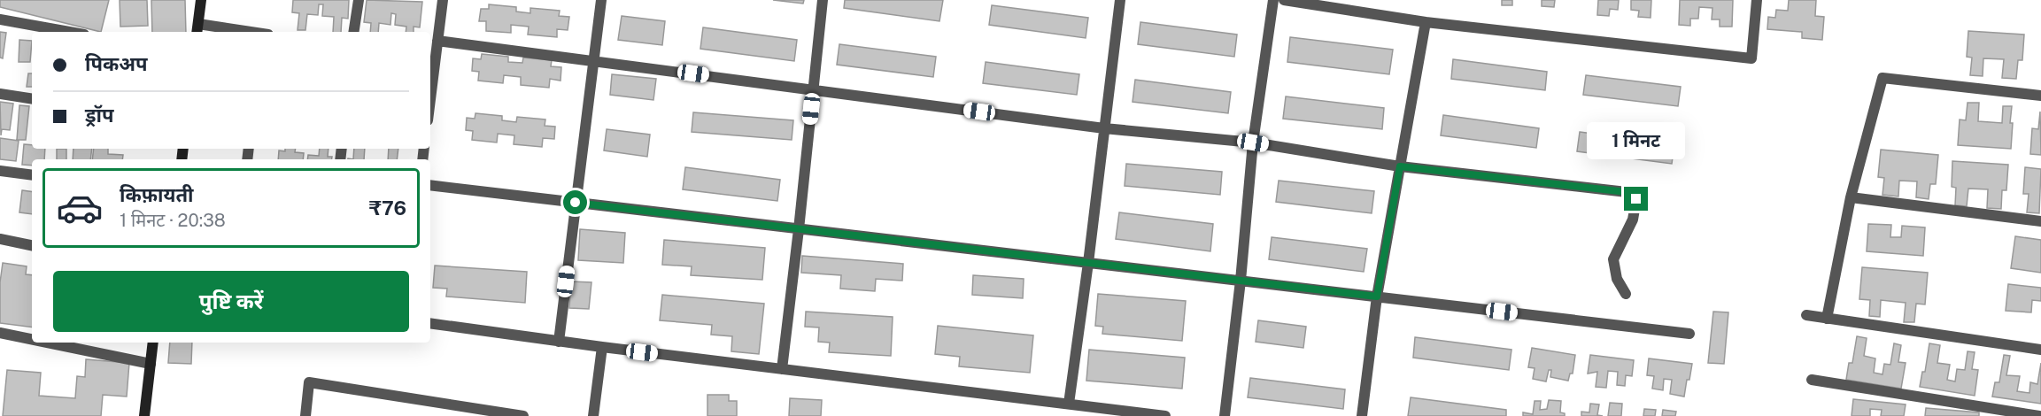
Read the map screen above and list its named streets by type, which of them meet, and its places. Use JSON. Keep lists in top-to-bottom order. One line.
{"page":{"banner":["पिकअप","ड्रॉप"],"bubble":"1 मिनट","list":[{"name":"किफ़ायती","note":"1 मिनट · 20:38","value":"₹76"}],"buttons":"पुष्टि करें"}}
